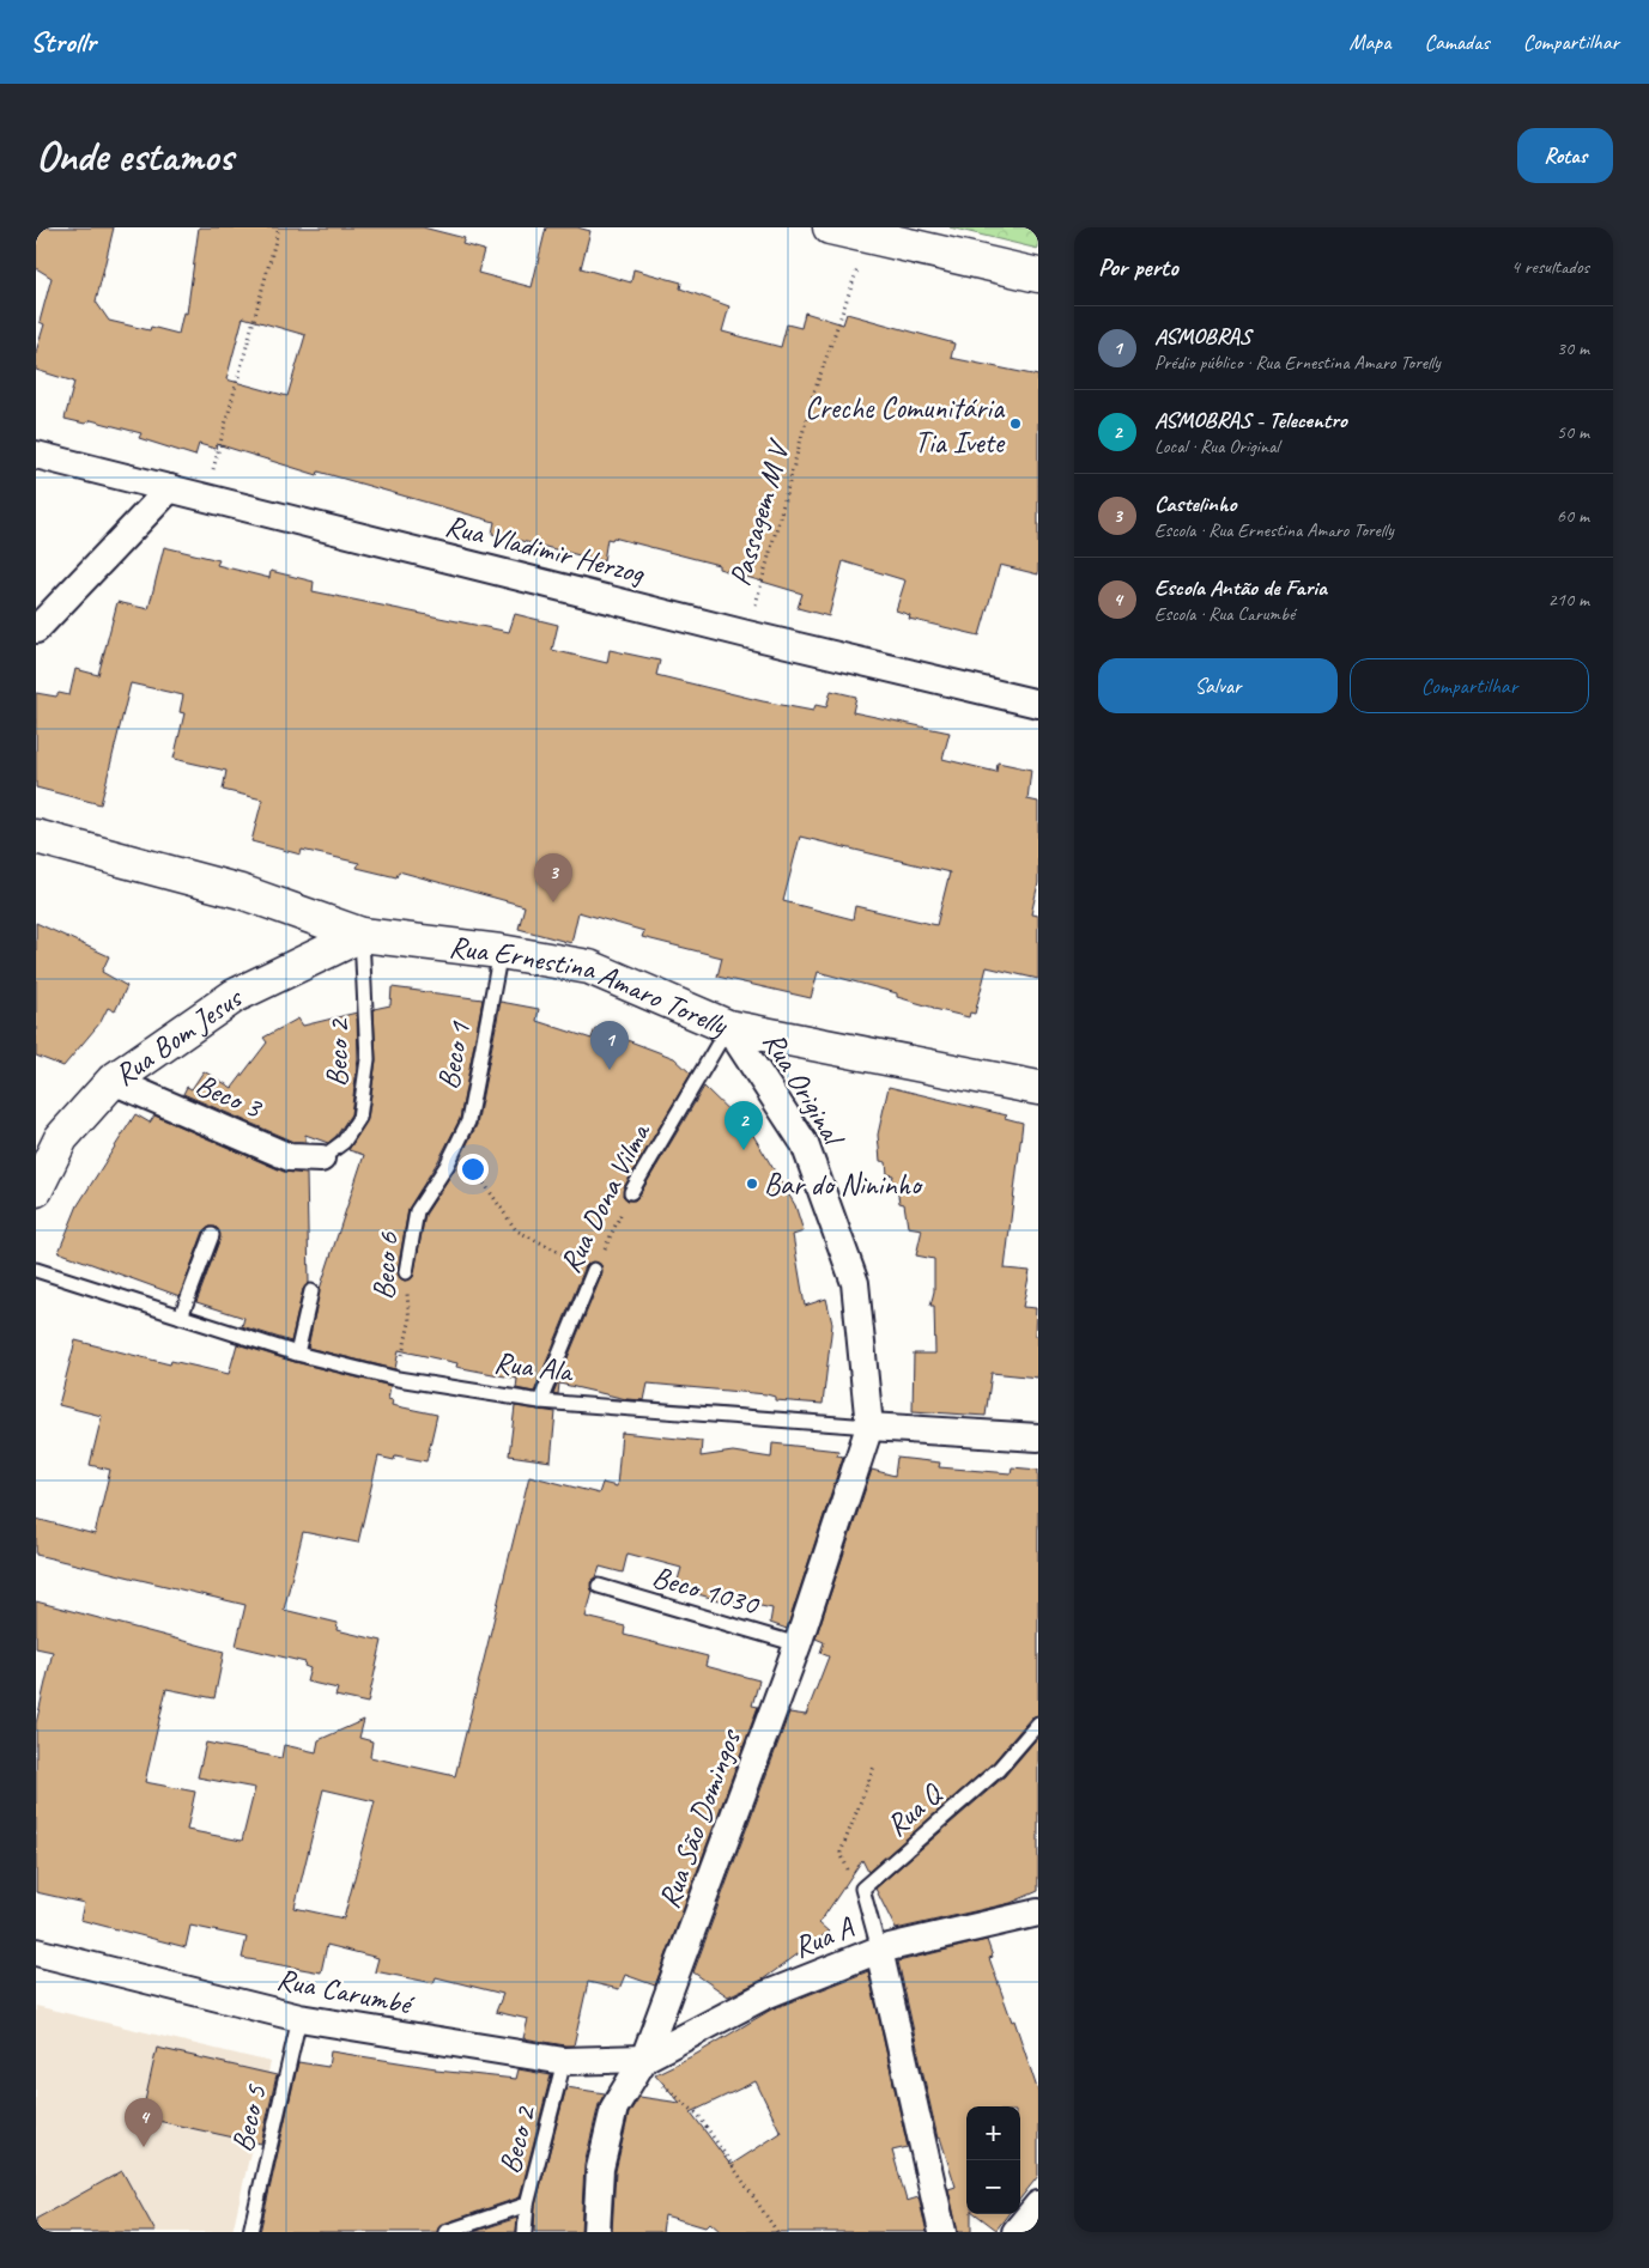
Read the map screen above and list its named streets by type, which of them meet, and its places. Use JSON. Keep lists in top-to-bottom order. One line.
{"streets":{"street":["Rua Vladimir Herzog","Rua Ernestina Amaro Torelly","Rua Bom Jesus","Rua Original","Beco 3","Rua Ala","Rua São Domingos","Rua A","Rua Carumbé"],"lane":["Beco 2","Beco 1","Rua Dona Vilma","Beco 6","Beco 1030","Rua Q","Beco 5"],"path":["Passagem M V"]},"crossings":[["Passagem M V","Rua Vladimir Herzog"],["Rua Ernestina Amaro Torelly","Rua Bom Jesus"],["Rua Ernestina Amaro Torelly","Beco 2"],["Rua Ernestina Amaro Torelly","Beco 1"],["Rua Ernestina Amaro Torelly","Rua Original"],["Rua Ernestina Amaro Torelly","Rua Dona Vilma"],["Rua Bom Jesus","Beco 2"],["Rua Bom Jesus","Beco 3"],["Beco 2","Beco 3"],["Beco 2","Rua Carumbé"],["Beco 1","Beco 6"],["Rua Original","Rua Dona Vilma"],["Rua Original","Rua Ala"],["Rua Original","Rua São Domingos"],["Rua Dona Vilma","Rua Ala"],["Beco 6","Rua Ala"],["Rua Ala","Rua São Domingos"],["Beco 1030","Rua São Domingos"],["Rua São Domingos","Rua A"],["Rua São Domingos","Rua Carumbé"],["Rua A","Rua Carumbé"],["Rua Carumbé","Beco 5"]],"places":["Creche Comunitária Tia Ivete","Bar do Nininho"],"page":{"header":"Strollr","nav":["Mapa","Camadas","Compartilhar"],"buttons":["Rotas",["Salvar","Compartilhar"]],"title":"Onde estamos","heading":["Por perto","4 resultados"],"list":[{"mark":"1","name":"ASMOBRAS","note":"Prédio público · Rua Ernestina Amaro Torelly","value":"30 m"},{"mark":"2","name":"ASMOBRAS - Telecentro","note":"Local · Rua Original","value":"50 m"},{"mark":"3","name":"Castelinho","note":"Escola · Rua Ernestina Amaro Torelly","value":"60 m"},{"mark":"4","name":"Escola Antão de Faria","note":"Escola · Rua Carumbé","value":"210 m"}],"pins":["3","1","2","4"],"map_buttons":["+","−"]}}
